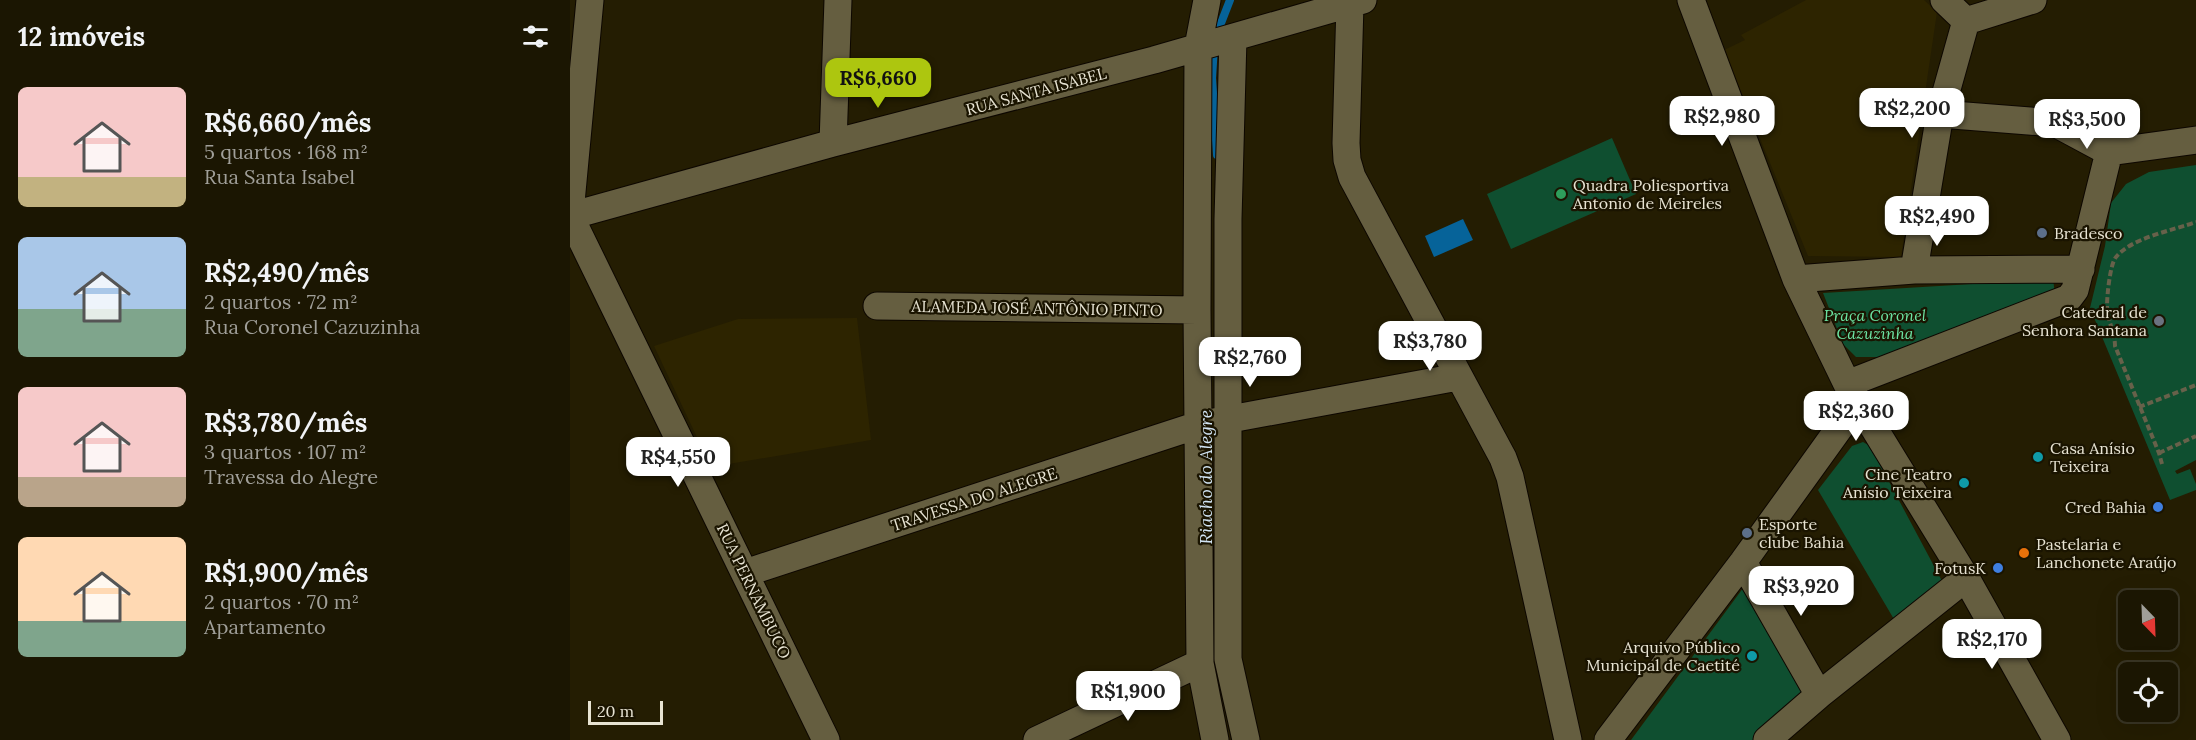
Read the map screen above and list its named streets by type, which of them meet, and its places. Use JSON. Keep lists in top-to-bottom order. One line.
{"streets":{"street":["RUA SANTA ISABEL","ALAMEDA JOSÉ ANTÔNIO PINTO","TRAVESSA DO ALEGRE","RUA PERNAMBUCO"]},"crossings":[["RUA SANTA ISABEL","RUA PERNAMBUCO"],["TRAVESSA DO ALEGRE","RUA PERNAMBUCO"]],"water":["Riacho do Alegre"],"parks":["Praça Coronel Cazuzinha"],"places":["Quadra Poliesportiva Antonio de Meireles","Bradesco","Catedral de Senhora Santana","Casa Anísio Teixeira","Cine Teatro Anísio Teixeira","Cred Bahia","Esporte clube Bahia","Pastelaria e Lanchonete Araújo","FotusK","Arquivo Público Municipal de Caetité"],"scale_bar":"20 m","north":"bottom right","page":{"heading":"12 imóveis","price":["R$6,660","R$2,200","R$2,980","R$3,500","R$2,490","R$3,780","R$2,760","R$2,360","R$4,550","R$3,920","R$2,170","R$1,900"],"list":[{"name":"R$6,660/mês","note":"5 quartos · 168 m² · Rua Santa Isabel"},{"name":"R$2,490/mês","note":"2 quartos · 72 m² · Rua Coronel Cazuzinha"},{"name":"R$3,780/mês","note":"3 quartos · 107 m² · Travessa do Alegre"},{"name":"R$1,900/mês","note":"2 quartos · 70 m² · Apartamento"}],"scale":"20 m"}}
